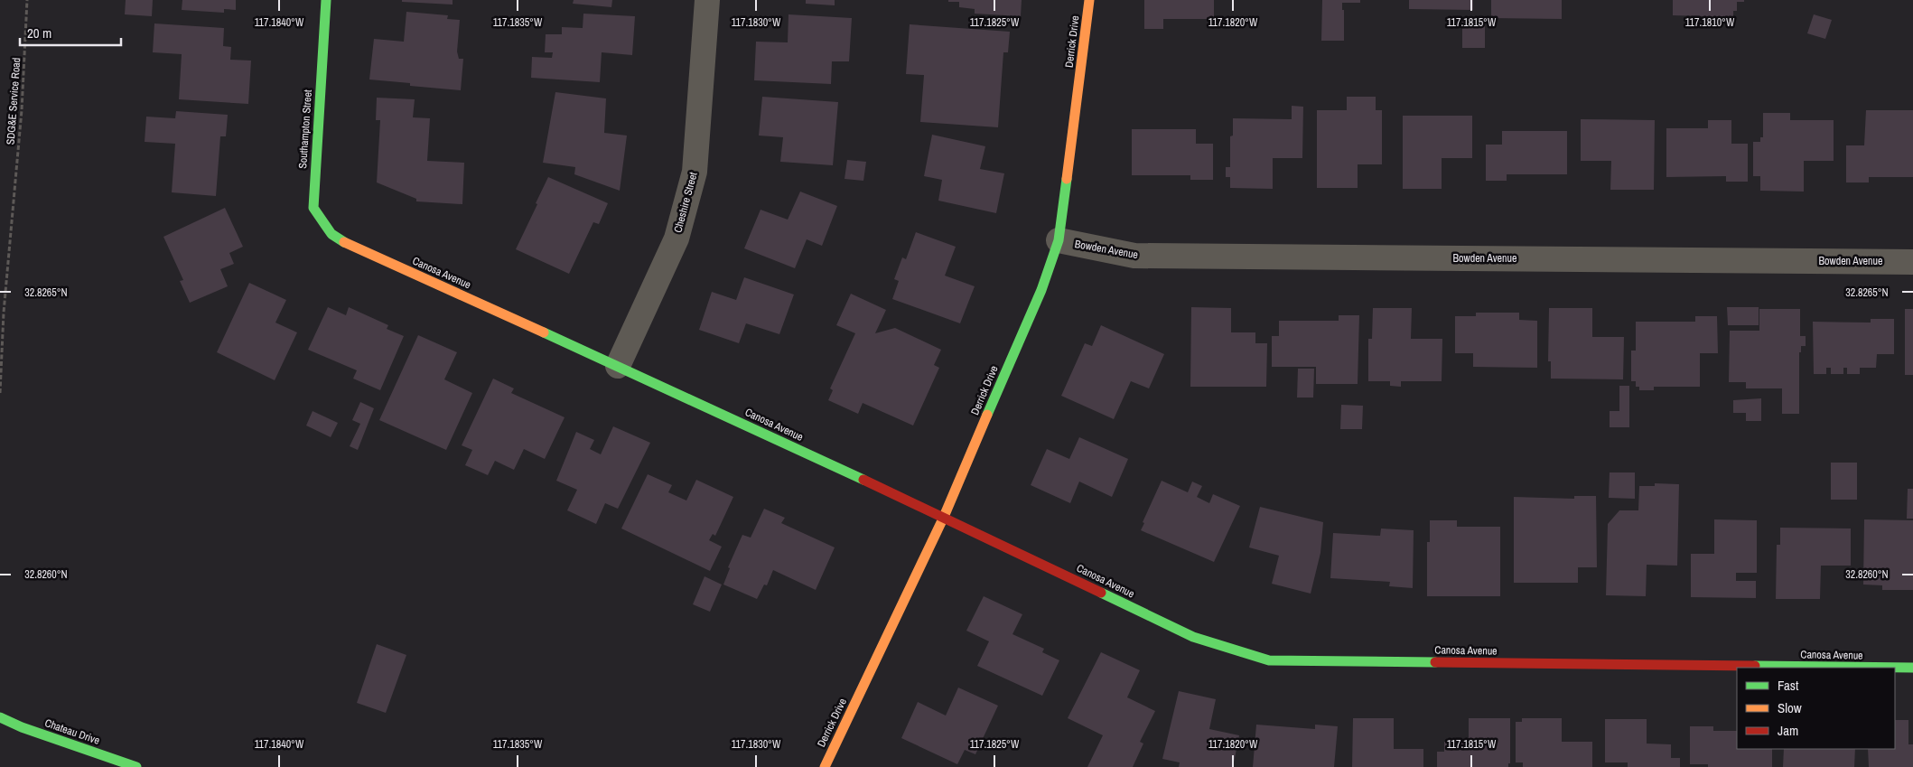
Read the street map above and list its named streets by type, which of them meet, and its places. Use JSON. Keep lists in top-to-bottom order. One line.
{"streets":{"street":["Derrick Drive","Southampton Street","Cheshire Street","Bowden Avenue","Canosa Avenue","Chateau Drive"],"path":["SDG&E Service Road"]},"crossings":[["Derrick Drive","Bowden Avenue"],["Derrick Drive","Canosa Avenue"],["Southampton Street","Canosa Avenue"],["Cheshire Street","Canosa Avenue"]],"legend":["Fast","Slow","Jam"],"scale_bar":"20 m","coordinates":["117.1840°W","117.1835°W","117.1830°W","117.1825°W","117.1820°W","117.1815°W","117.1810°W","32.8265°N","32.8260°N"]}
